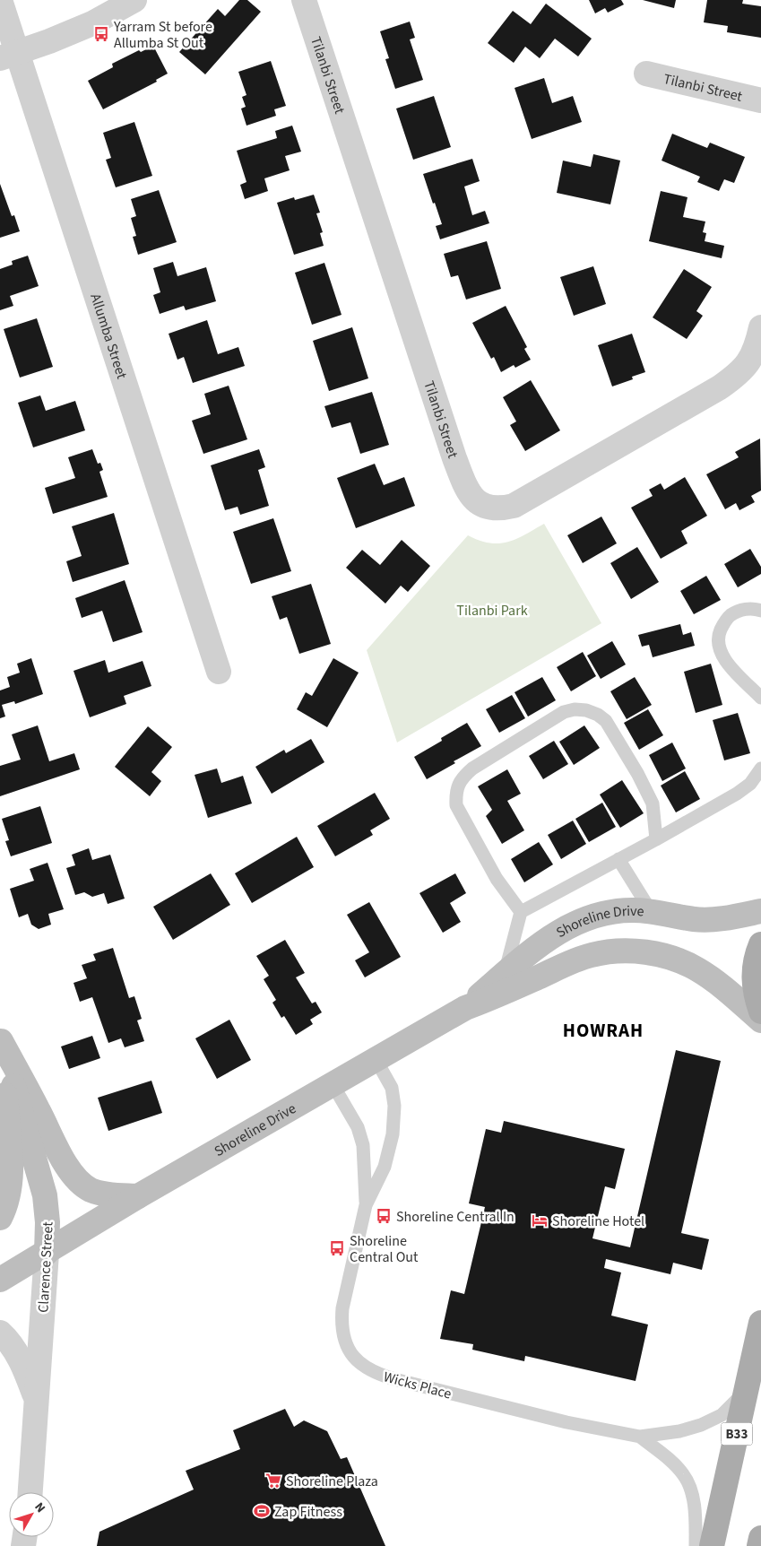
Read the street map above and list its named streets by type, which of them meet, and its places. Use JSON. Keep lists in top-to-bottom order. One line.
{"streets":{"main road":["Shoreline Drive","Clarence Street","B33"],"street":["Tilanbi Street","Allumba Street"],"lane":["Wicks Place"]},"crossings":[["Shoreline Drive","Clarence Street"],["Shoreline Drive","Wicks Place"]],"districts":["HOWRAH"],"parks":["Tilanbi Park"],"places":{"bus stop":["Yarram St before Allumba St Out","Shoreline Central In","Shoreline Central Out"],"hotel":["Shoreline Hotel"],"supermarket":["Shoreline Plaza"],"sports":["Zap Fitness"]},"north":"top right"}
